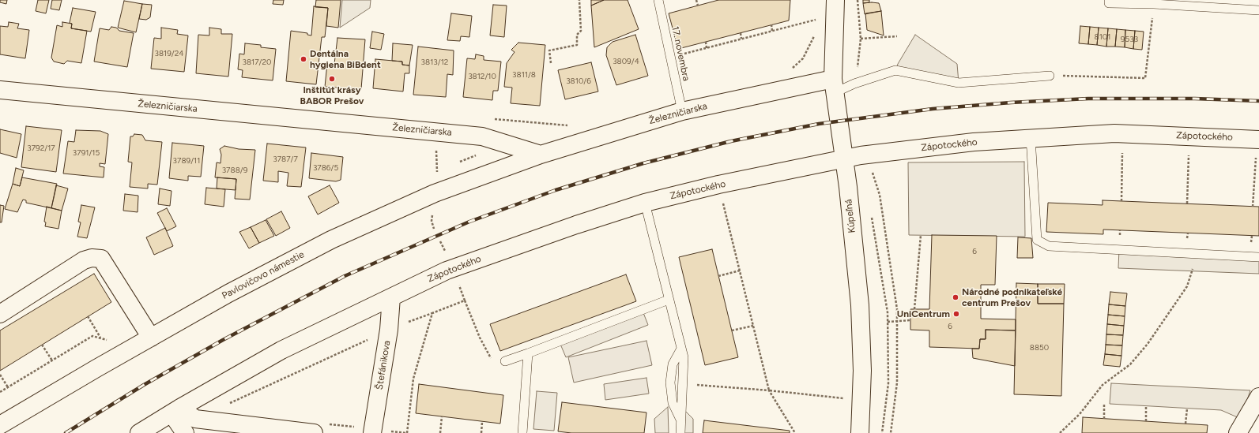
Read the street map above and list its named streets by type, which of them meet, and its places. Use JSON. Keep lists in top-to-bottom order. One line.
{"streets":{"street":["Železničiarska","Zápotockého","Kúpeľná","Pavlovičovo námestie","Štefánikova"],"lane":["17. novembra"]},"crossings":[["17. novembra","Železničiarska"],["Železničiarska","Kúpeľná"],["Železničiarska","Pavlovičovo námestie"],["Zápotockého","Kúpeľná"],["Zápotockého","Štefánikova"]],"places":["Dentálna hygiena BiBdent","Inštitút krásy BABOR Prešov","Národné podnikateľské centrum Prešov","UniCentrum"],"house_numbers":["8101","9533","3819/24","3809/4","3817/20","3813/12","3811/8","3812/10","3810/6","3792/17","3791/15","3787/7","3789/11","3786/5","3788/9","6","6","8850"]}
